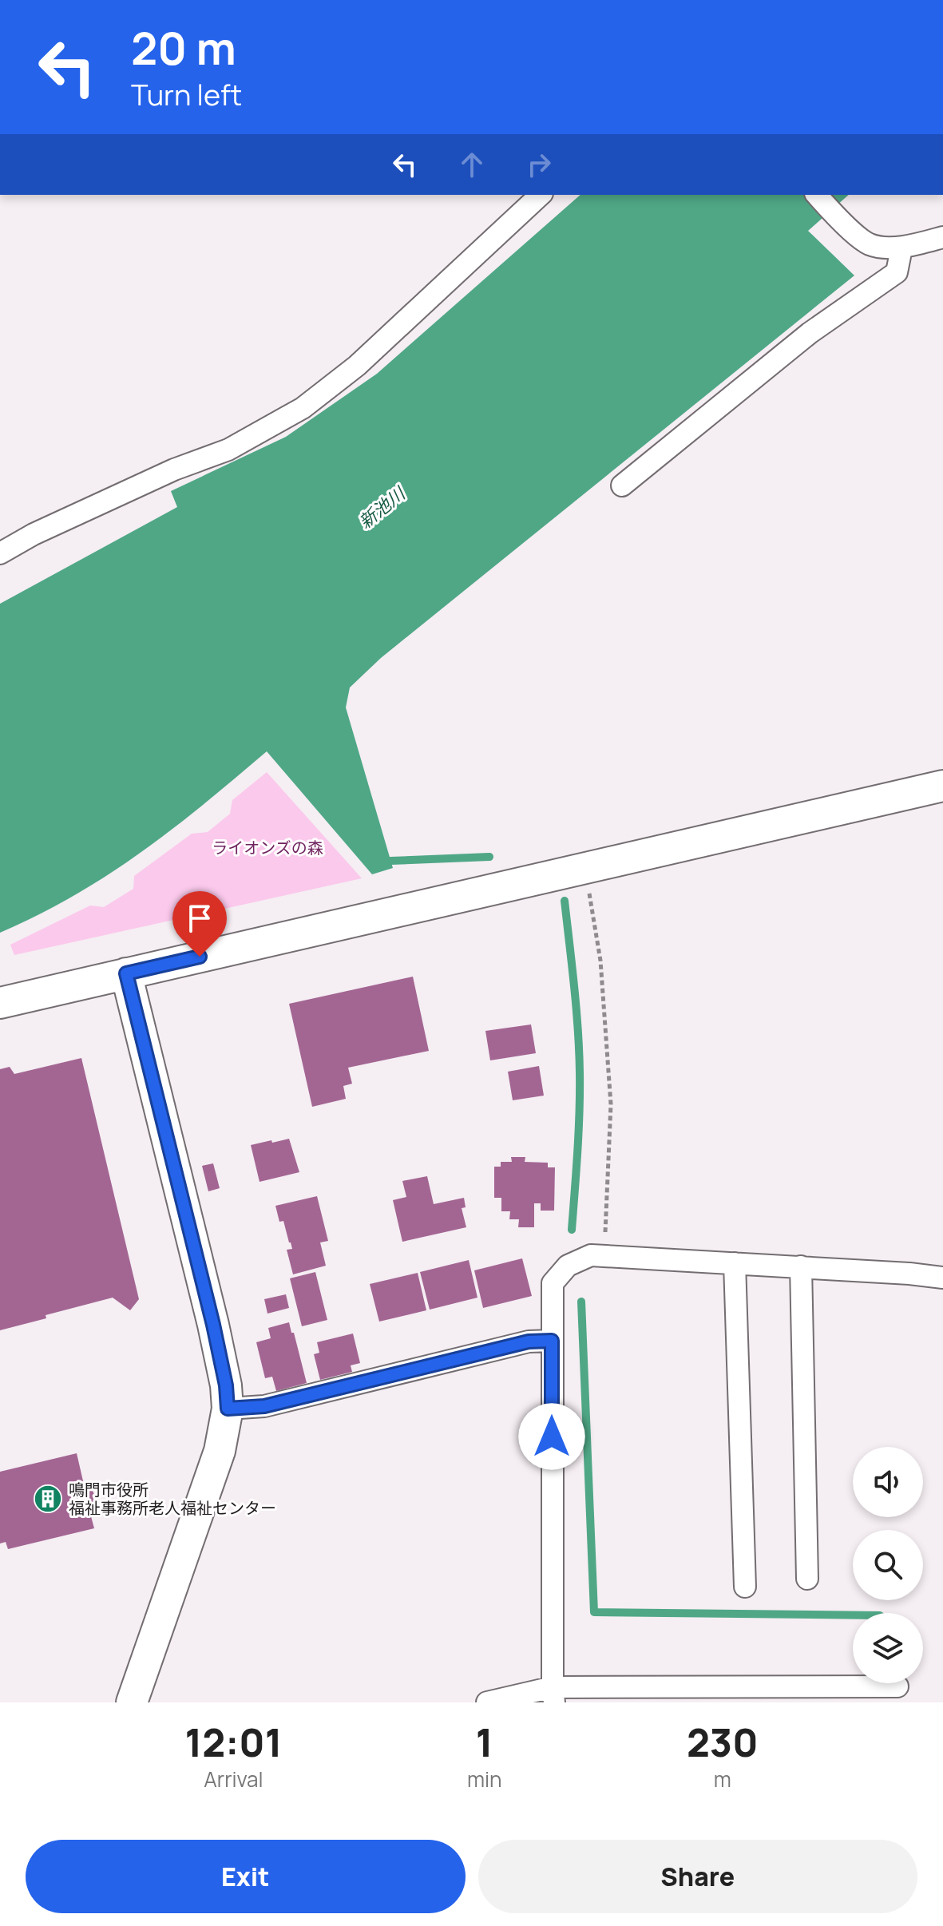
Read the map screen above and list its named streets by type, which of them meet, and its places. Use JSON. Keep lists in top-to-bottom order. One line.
{"water":["新池川"],"parks":["ライオンズの森"],"places":{"building":["鳴門市役所 福祉事務所老人福祉センター"]},"page":{"turn":["20 m","Turn left"],"eta":["12:01","Arrival","1","min","230","m"],"buttons":["Exit","Share"]}}
